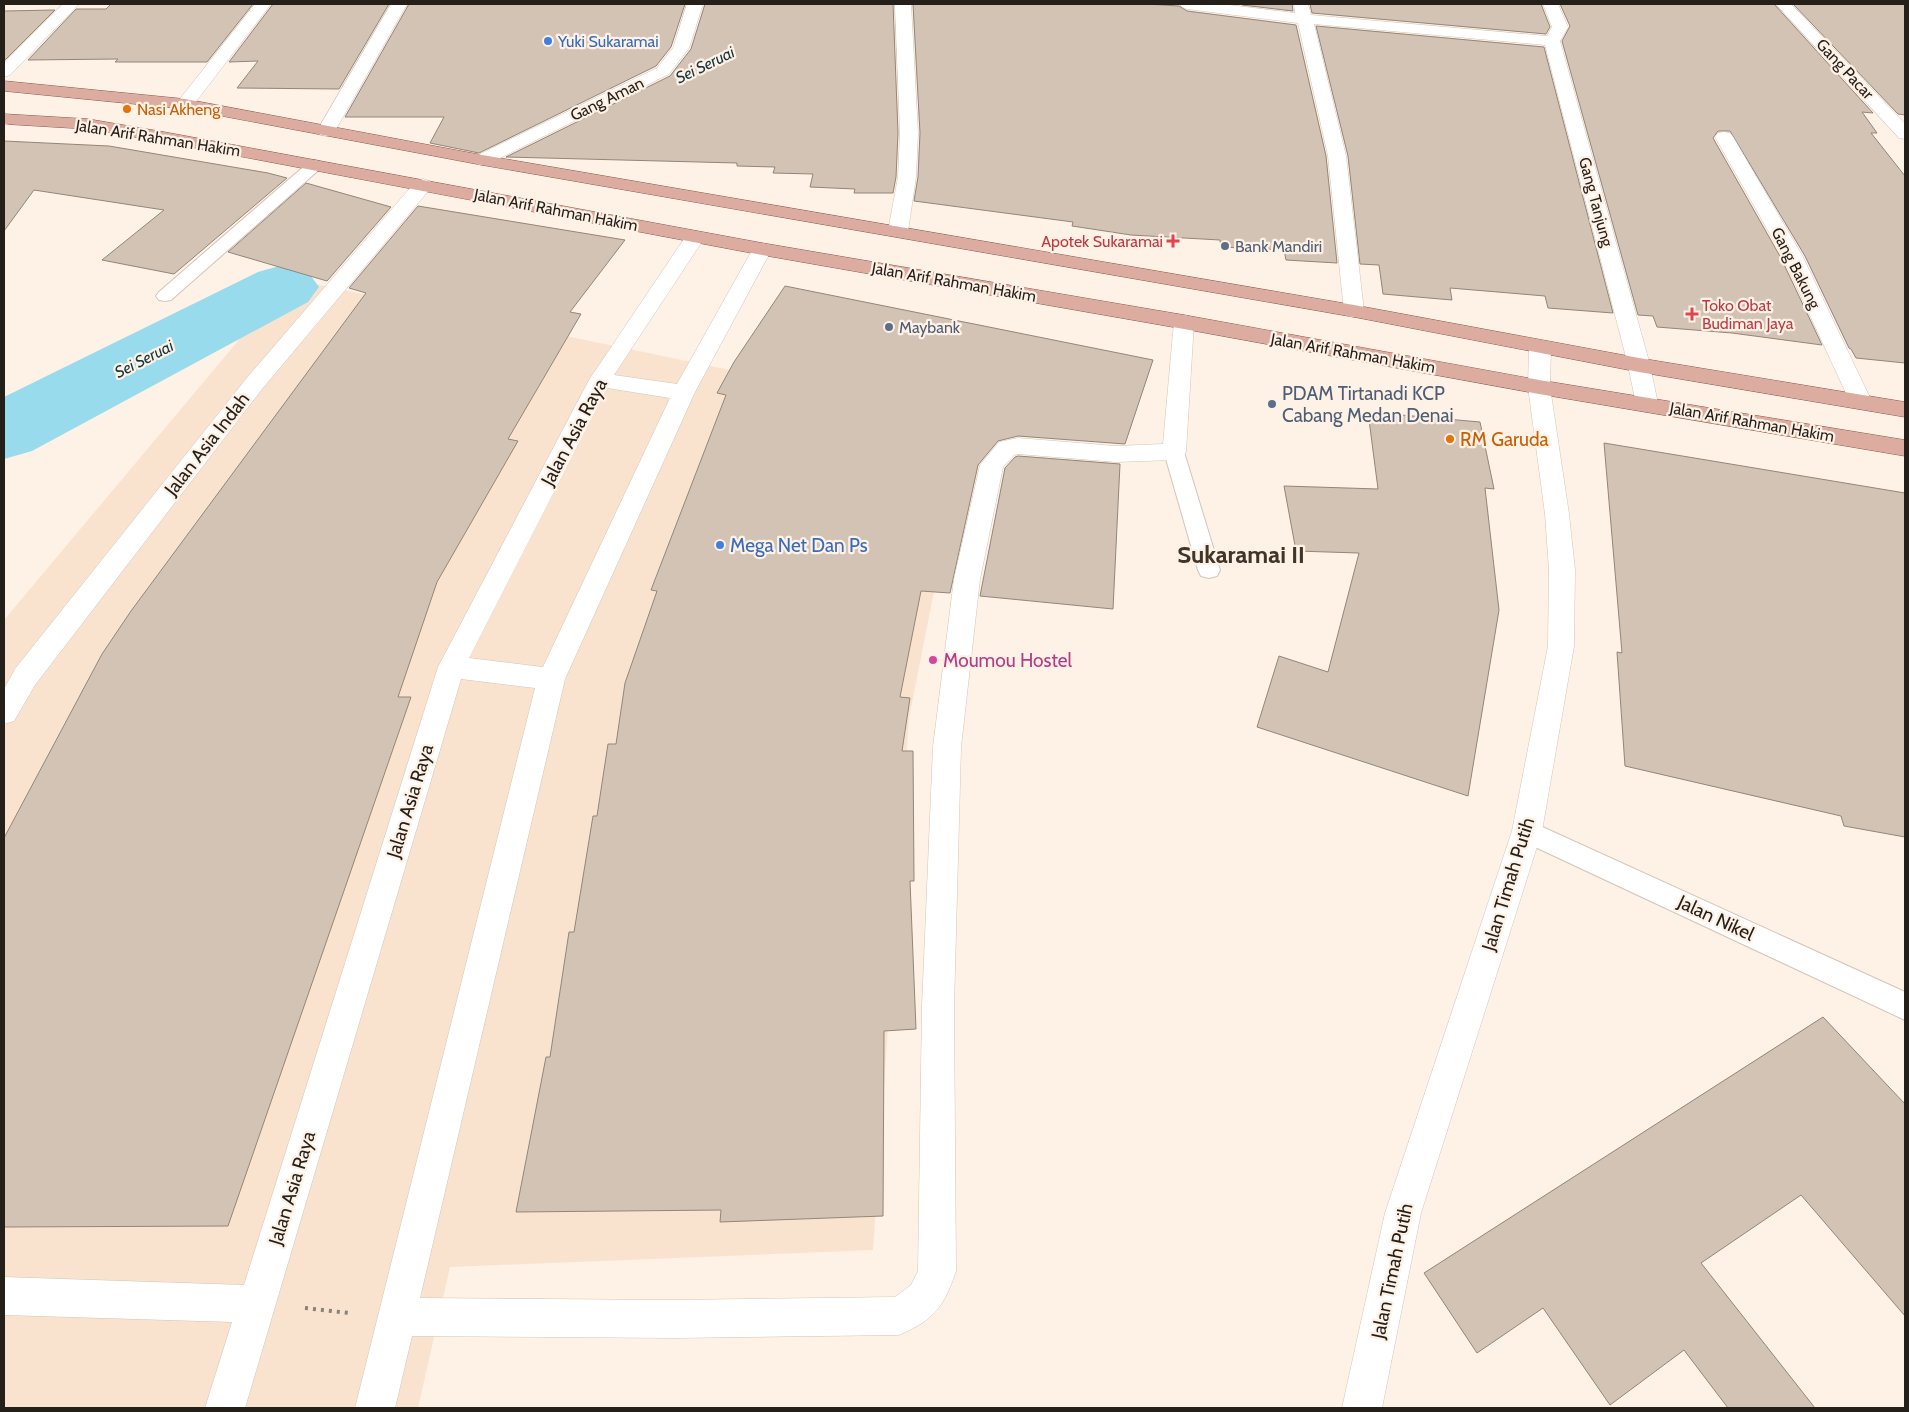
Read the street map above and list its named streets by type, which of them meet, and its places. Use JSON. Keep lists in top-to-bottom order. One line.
{"streets":{"main road":["Jalan Arif Rahman Hakim"],"street":["Gang Pacar","Gang Aman","Gang Tanjung","Gang Bakung","Jalan Asia Raya","Jalan Asia Indah","Jalan Timah Putih"],"lane":["Jalan Nikel"]},"crossings":[["Gang Aman","Jalan Arif Rahman Hakim"],["Jalan Arif Rahman Hakim","Gang Tanjung"],["Jalan Arif Rahman Hakim","Gang Bakung"],["Jalan Arif Rahman Hakim","Jalan Asia Raya"],["Jalan Arif Rahman Hakim","Jalan Asia Indah"],["Jalan Arif Rahman Hakim","Jalan Timah Putih"],["Jalan Timah Putih","Jalan Nikel"]],"districts":["Sukaramai II"],"water":["Sei Seruai"],"places":{"other":["Yuki Sukaramai","Nasi Akheng","Bank Mandiri","Maybank","PDAM Tirtanadi KCP Cabang Medan Denai","RM Garuda","Mega Net Dan Ps","Moumou Hostel"],"health":["Apotek Sukaramai","Toko Obat Budiman Jaya"]}}
